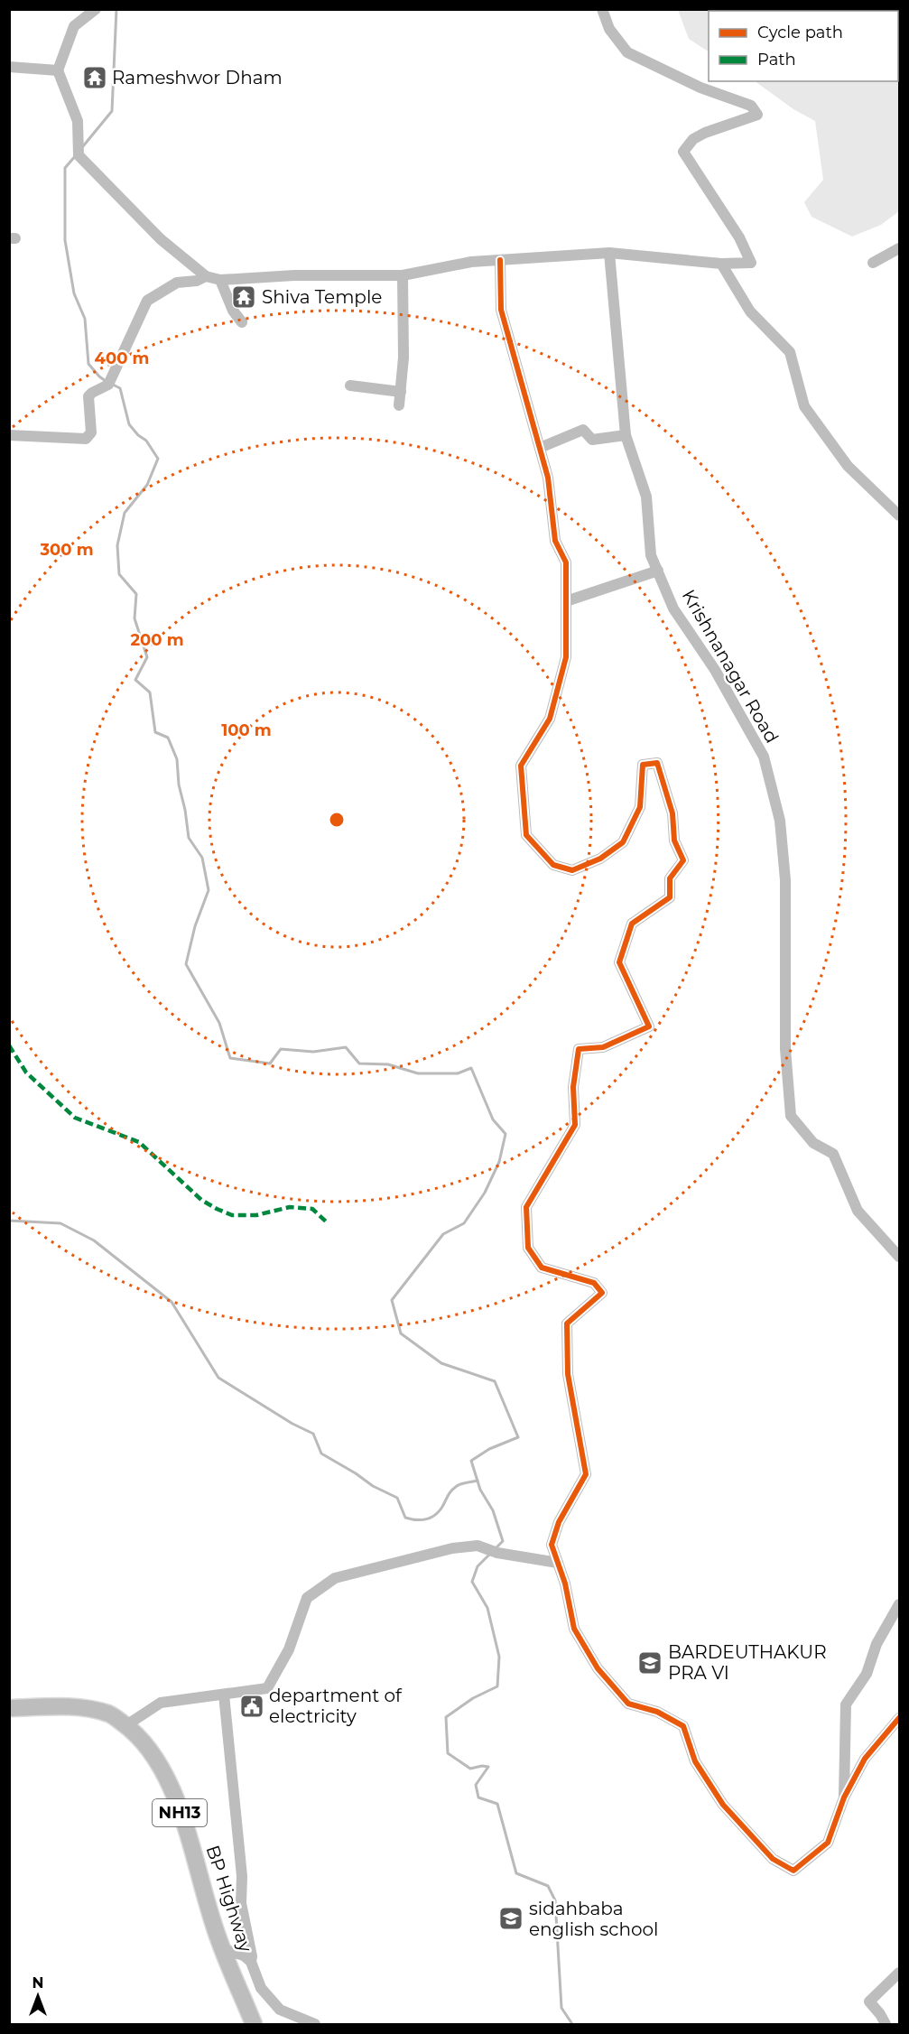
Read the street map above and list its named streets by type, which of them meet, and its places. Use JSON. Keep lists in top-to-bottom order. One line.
{"streets":{"highway":["NH13","BP Highway"],"street":["Krishnanagar Road"]},"places":{"temple":["Rameshwor Dham","Shiva Temple"],"school or university":["BARDEUTHAKUR PRA VI","sidahbaba english school"],"public building":["department of electricity"]},"legend":["Cycle path","Path"],"north":"top","rings":["400 m","300 m","200 m","100 m"]}
